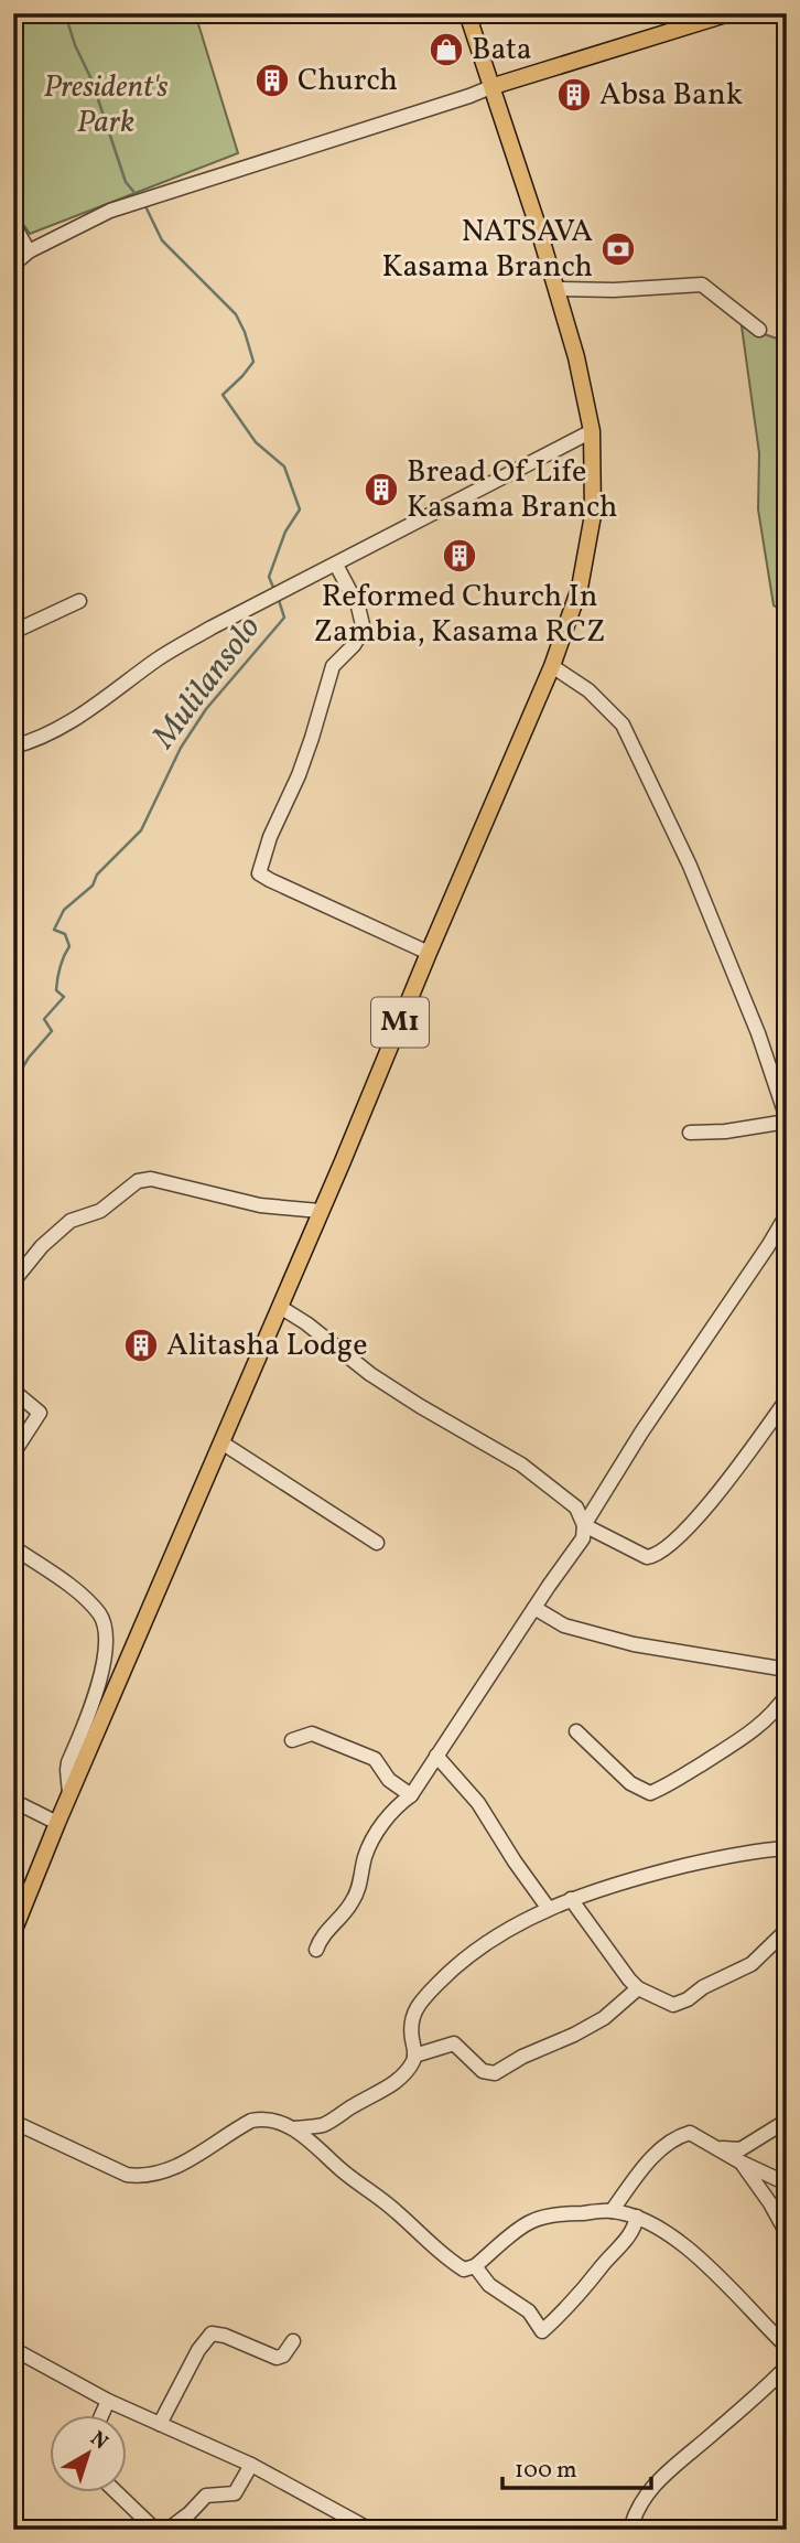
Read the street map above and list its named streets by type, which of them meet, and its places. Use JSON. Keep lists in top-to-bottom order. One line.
{"streets":{"main road":["M1"]},"water":["Mulilansolo"],"parks":["President's Park"],"places":{"shop":["Bata"],"building":["Church","Absa Bank","Bread Of Life Kasama Branch","Reformed Church In Zambia, Kasama RCZ","Alitasha Lodge"],"bank":["NATSAVA Kasama Branch"]},"scale_bar":"100 m","north":"top right"}
